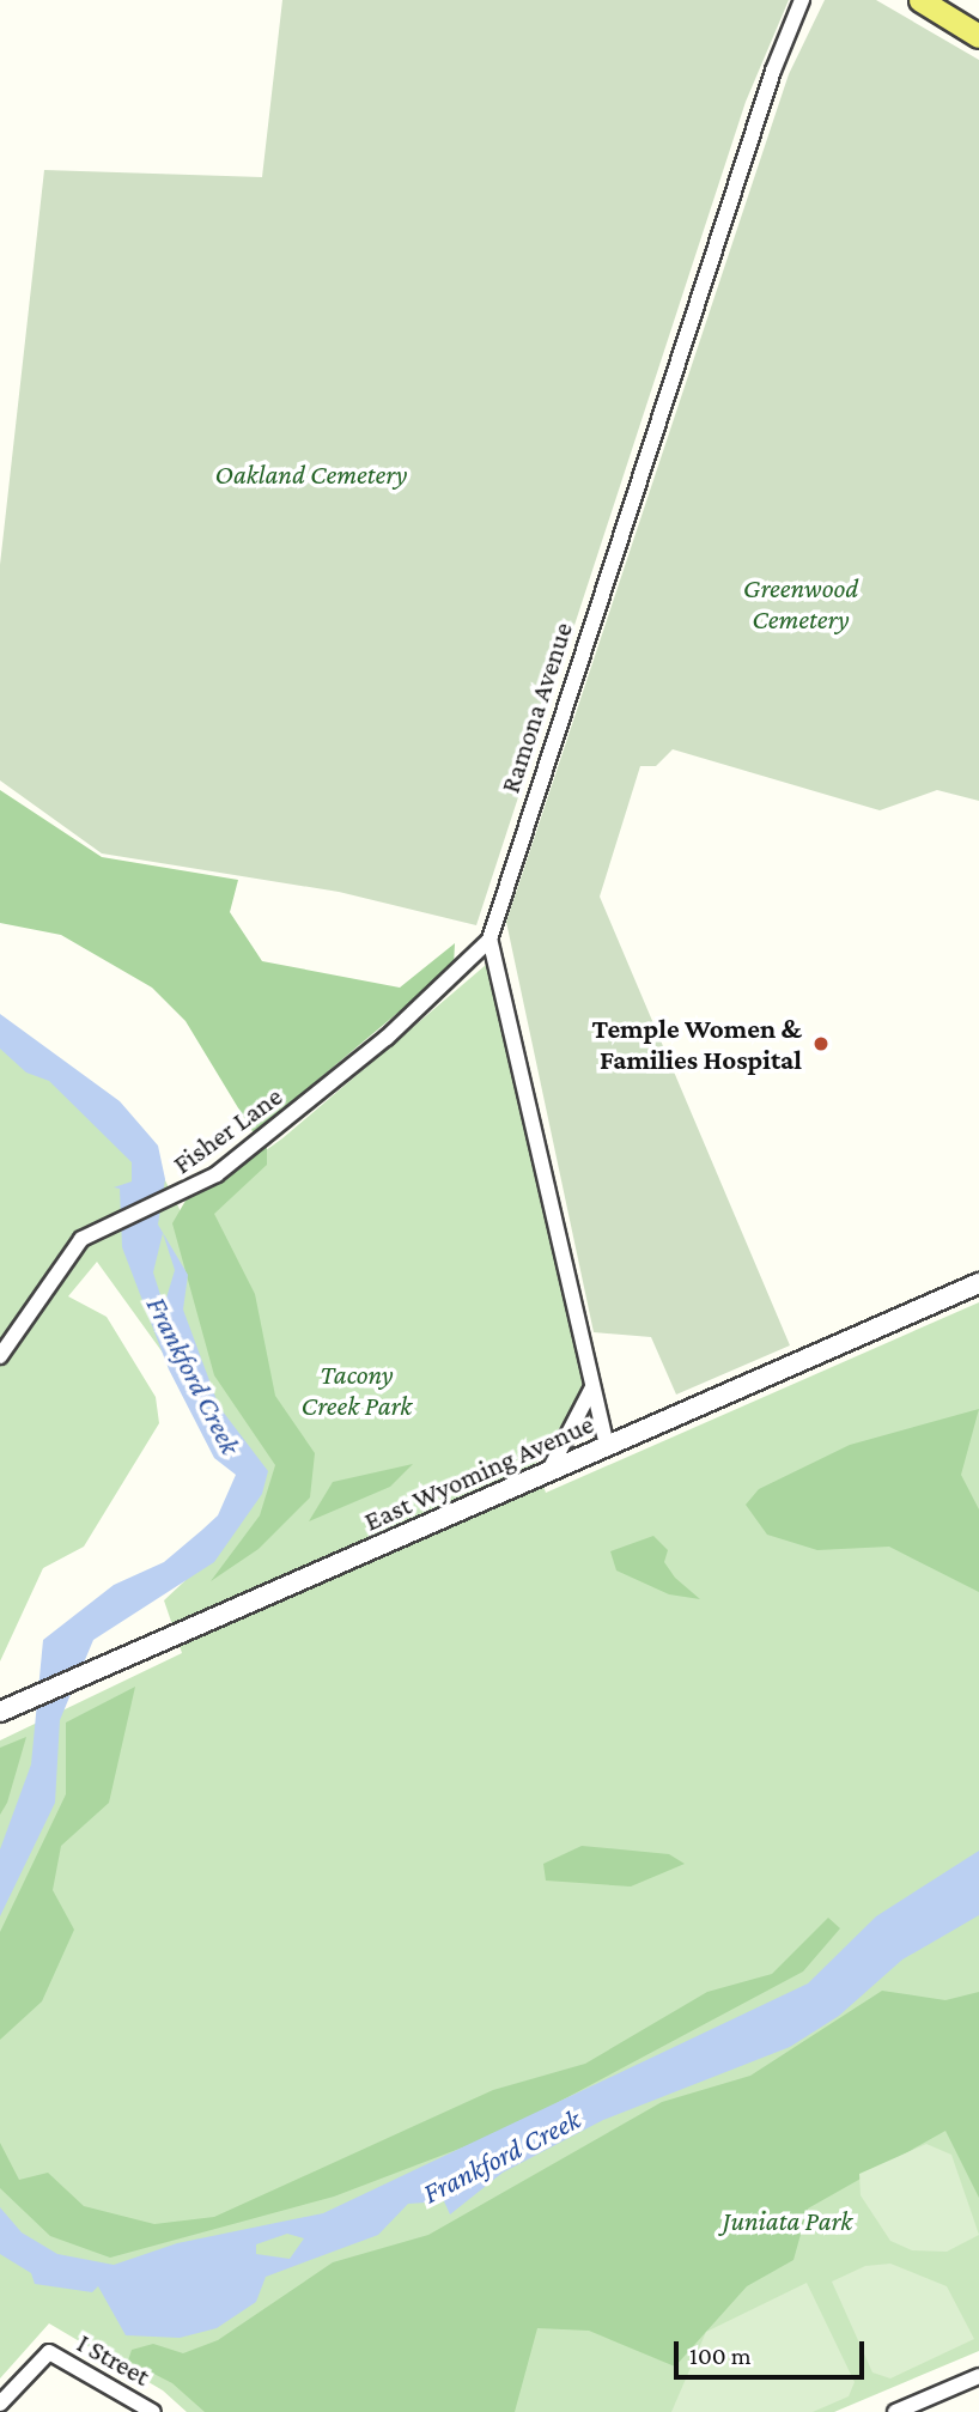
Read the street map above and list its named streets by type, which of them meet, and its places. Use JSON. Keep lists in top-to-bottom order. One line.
{"streets":{"street":["Ramona Avenue","Fisher Lane","East Wyoming Avenue","I Street"]},"crossings":[["Ramona Avenue","Fisher Lane"]],"water":["Frankford Creek"],"parks":["Oakland Cemetery","Greenwood Cemetery","Tacony Creek Park","Juniata Park"],"places":["Temple Women & Families Hospital"],"scale_bar":"100 m"}
